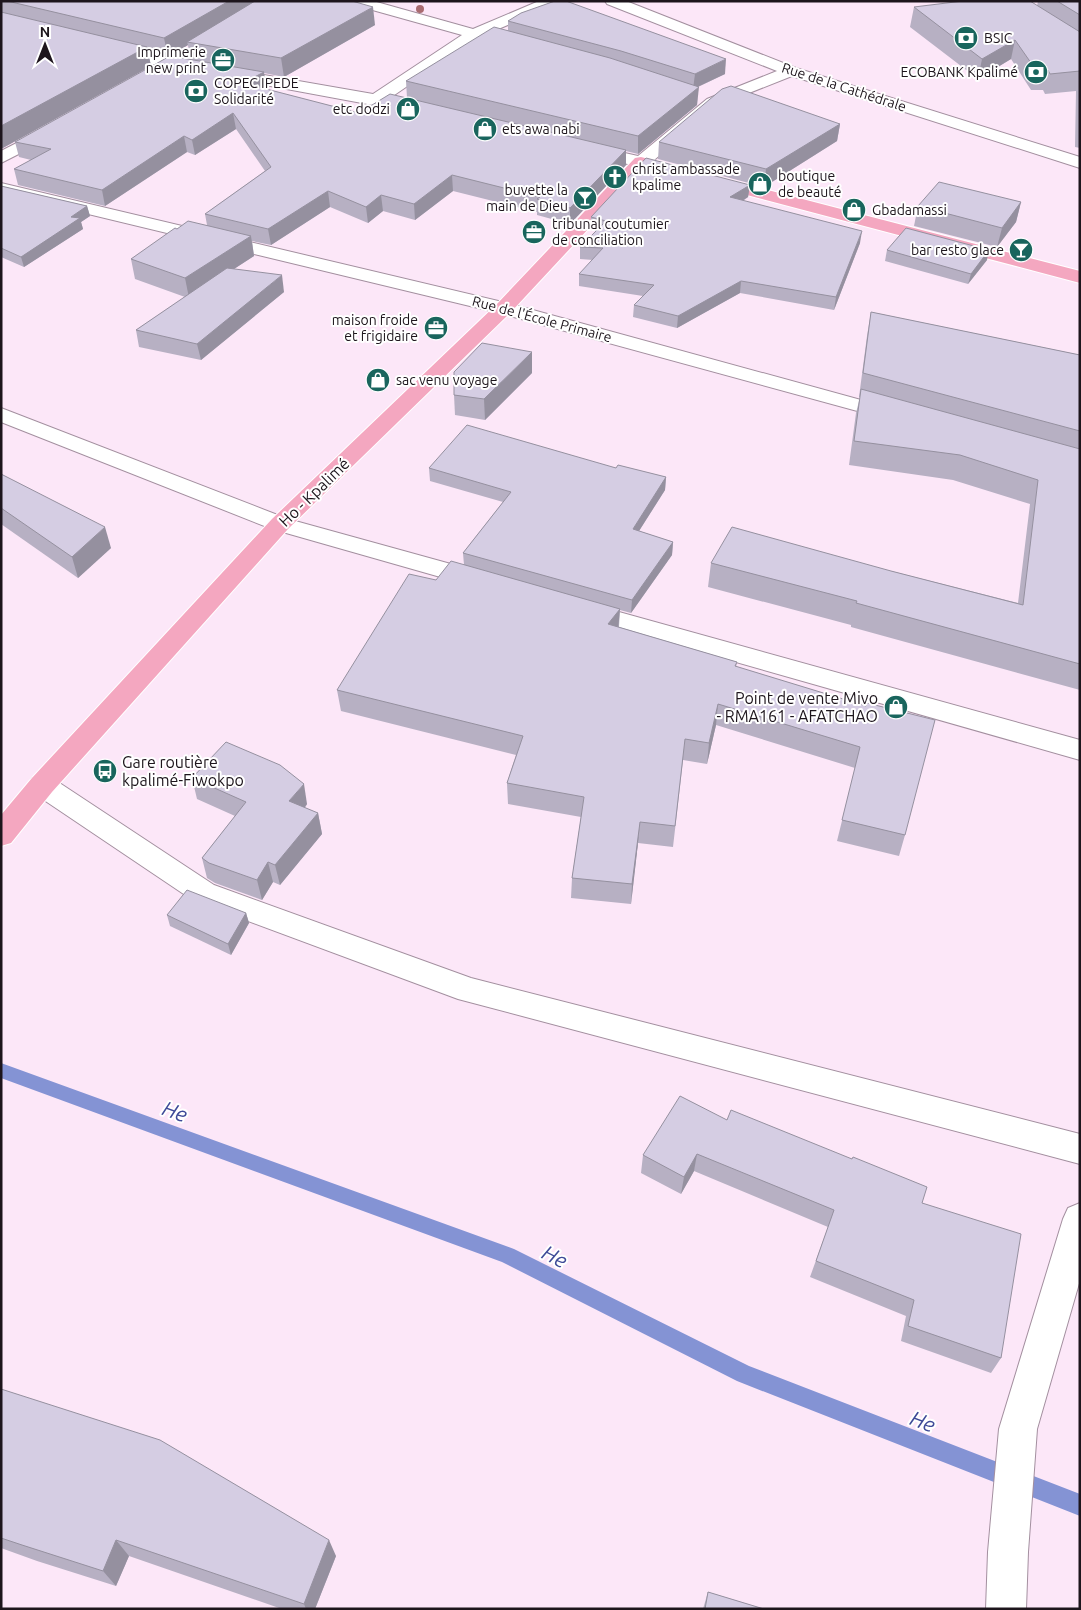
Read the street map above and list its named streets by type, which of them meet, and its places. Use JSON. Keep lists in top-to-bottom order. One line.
{"streets":{"main road":["Ho - Kpalimé"],"street":["Rue de la Cathédrale","Rue de l'École Primaire"]},"crossings":[["Rue de l'École Primaire","Ho - Kpalimé"]],"water":["He"],"places":{"bank":["BSIC","ECOBANK Kpalimé","COPEC IPEDE Solidarité"],"office":["Imprimerie new print","tribunal coutumier de conciliation","maison froide et frigidaire"],"shop":["etc dodzi","ets awa nabi","boutique de beauté","Gbadamassi","sac venu voyage","Point de vente Mivo - RMA161 - AFATCHAO"],"church":["christ ambassade kpalime"],"bar":["buvette la main de Dieu","bar resto glace"],"bus stop":["Gare routière kpalimé-Fiwokpo"]},"north":"top"}
